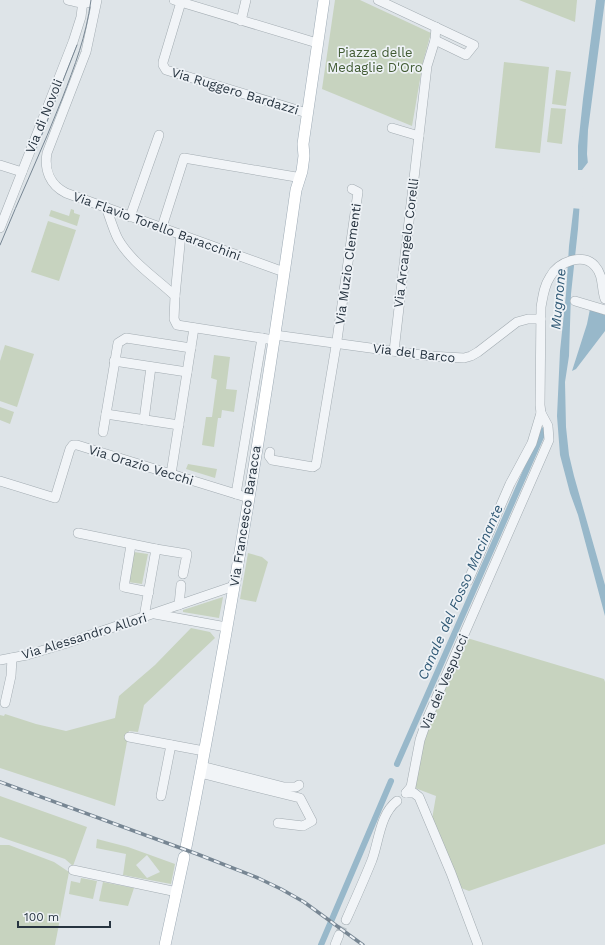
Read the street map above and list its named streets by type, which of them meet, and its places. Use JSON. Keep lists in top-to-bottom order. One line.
{"streets":{"main road":["Via Francesco Baracca"],"street":["Via Ruggero Bardazzi","Via di Novoli","Via Flavio Torello Baracchini","Via Arcangelo Corelli","Via Muzio Clementi","Via del Barco","Via Orazio Vecchi","Via Alessandro Allori","Via dei Vespucci"]},"crossings":[["Via Ruggero Bardazzi","Via Francesco Baracca"],["Via di Novoli","Via Flavio Torello Baracchini"],["Via Flavio Torello Baracchini","Via Francesco Baracca"],["Via Arcangelo Corelli","Via del Barco"],["Via Muzio Clementi","Via del Barco"],["Via del Barco","Via Francesco Baracca"],["Via del Barco","Via dei Vespucci"],["Via Orazio Vecchi","Via Francesco Baracca"],["Via Francesco Baracca","Via Alessandro Allori"]],"water":["Mugnone","Canale del Fosso Macinante"],"parks":["Piazza delle Medaglie D'Oro"],"scale_bar":"100 m"}
